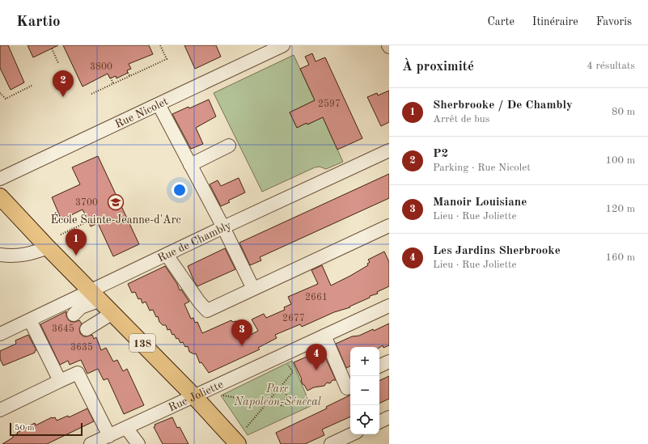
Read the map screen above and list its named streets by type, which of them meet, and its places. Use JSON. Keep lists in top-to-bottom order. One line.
{"streets":{"main road":["138"],"street":["Rue Nicolet","Rue de Chambly","Rue Joliette"]},"crossings":[["Rue de Chambly","138"],["138","Rue Joliette"]],"parks":["Parc Napoléon-Sénécal"],"places":{"school or university":["École Sainte-Jeanne-d'Arc"]},"house_numbers":["3800","2597","3700","2661","2677","3645","3635"],"scale_bar":"50 m","page":{"header":"Kartio","nav":["Carte","Itinéraire","Favoris"],"heading":["À proximité","4 résultats"],"pins":["2","1","3","4"],"list":[{"mark":"1","name":"Sherbrooke / De Chambly","note":"Arrêt de bus","value":"80 m"},{"mark":"2","name":"P2","note":"Parking · Rue Nicolet","value":"100 m"},{"mark":"3","name":"Manoir Louisiane","note":"Lieu · Rue Joliette","value":"120 m"},{"mark":"4","name":"Les Jardins Sherbrooke","note":"Lieu · Rue Joliette","value":"160 m"}],"map_buttons":["+","−"],"scale":"50 m"}}
